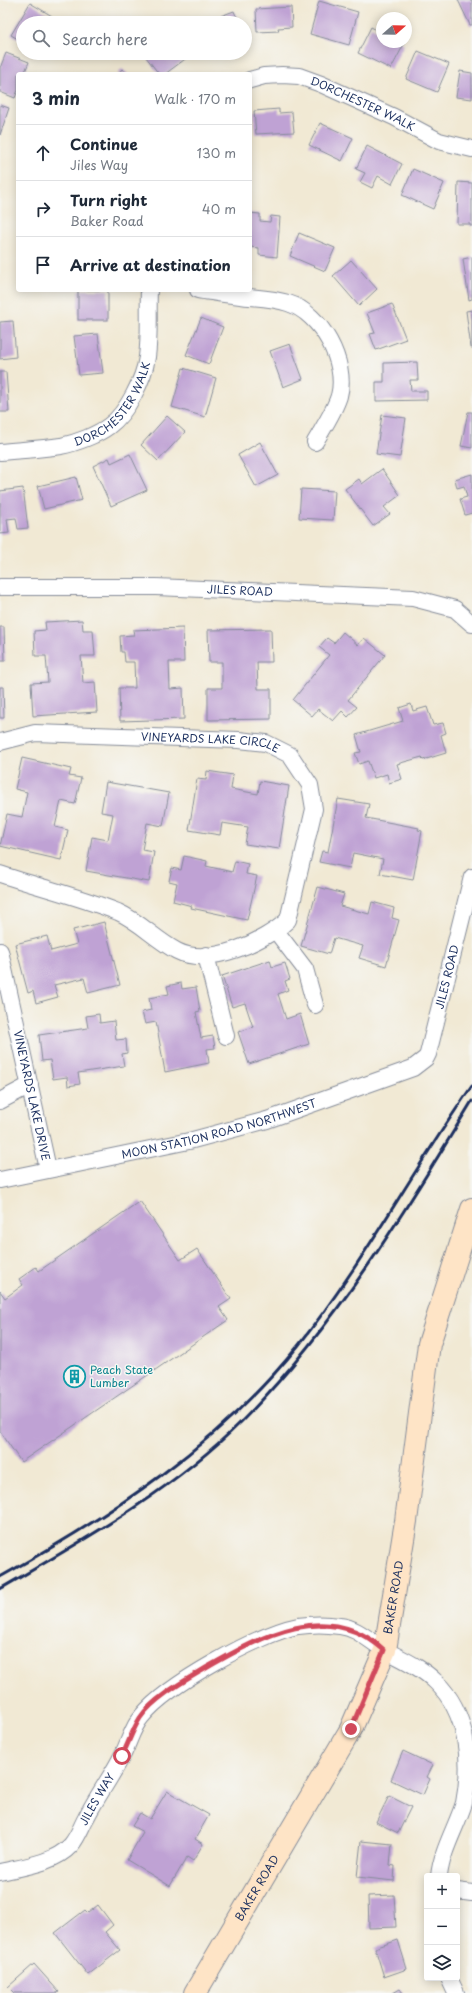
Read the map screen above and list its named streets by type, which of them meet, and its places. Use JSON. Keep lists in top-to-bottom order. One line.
{"streets":{"main road":["BAKER ROAD"],"street":["DORCHESTER WALK","JILES ROAD","VINEYARDS LAKE CIRCLE","VINEYARDS LAKE DRIVE","MOON STATION ROAD NORTHWEST","JILES WAY"]},"crossings":[["JILES ROAD","MOON STATION ROAD NORTHWEST"],["VINEYARDS LAKE DRIVE","MOON STATION ROAD NORTHWEST"],["BAKER ROAD","JILES WAY"]],"places":{"building":["Peach State Lumber"]},"north":"right","page":{"search":"Search here","heading":["3 min","Walk · 170 m"],"list":[["Continue","Jiles Way","130 m"],["Turn right","Baker Road","40 m"],"Arrive at destination"],"map_buttons":["+","−"]}}
